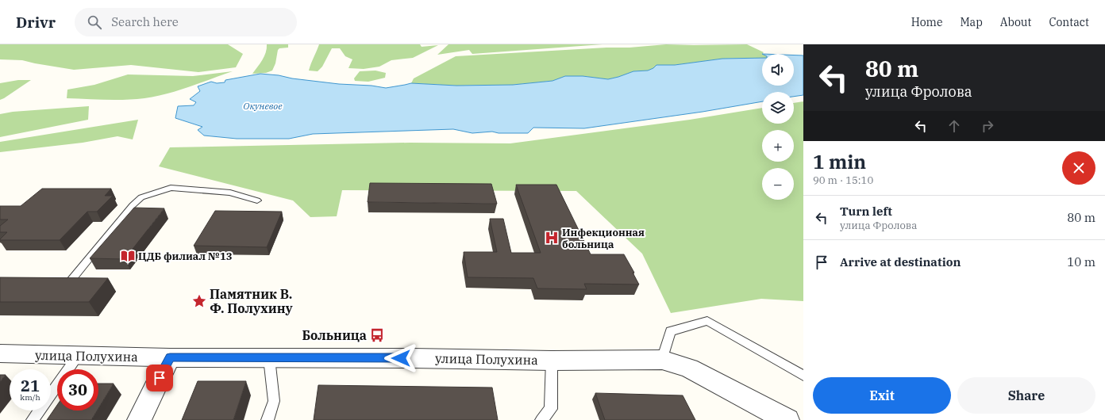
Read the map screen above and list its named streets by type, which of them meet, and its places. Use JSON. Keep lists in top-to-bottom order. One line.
{"streets":{"street":["улица Полухина"]},"water":["Окуневое"],"places":{"hospital":["Инфекционная больница"],"library":["ЦДБ филиал №13"],"place":["Памятник В. Ф. Полухину"],"bus stop":["Больница"]},"page":{"header":"Drivr","search":"Search here","nav":["Home","Map","About","Contact"],"turn":["80 m","улица Фролова"],"map_buttons":["+","−"],"heading":["1 min","90 m · 15:10"],"list":[{"name":"Turn left","note":"улица Фролова","value":"80 m"},{"name":"Arrive at destination","value":"10 m"}],"speed":"21 km/h","limit":"30","buttons":["Exit","Share"]}}
